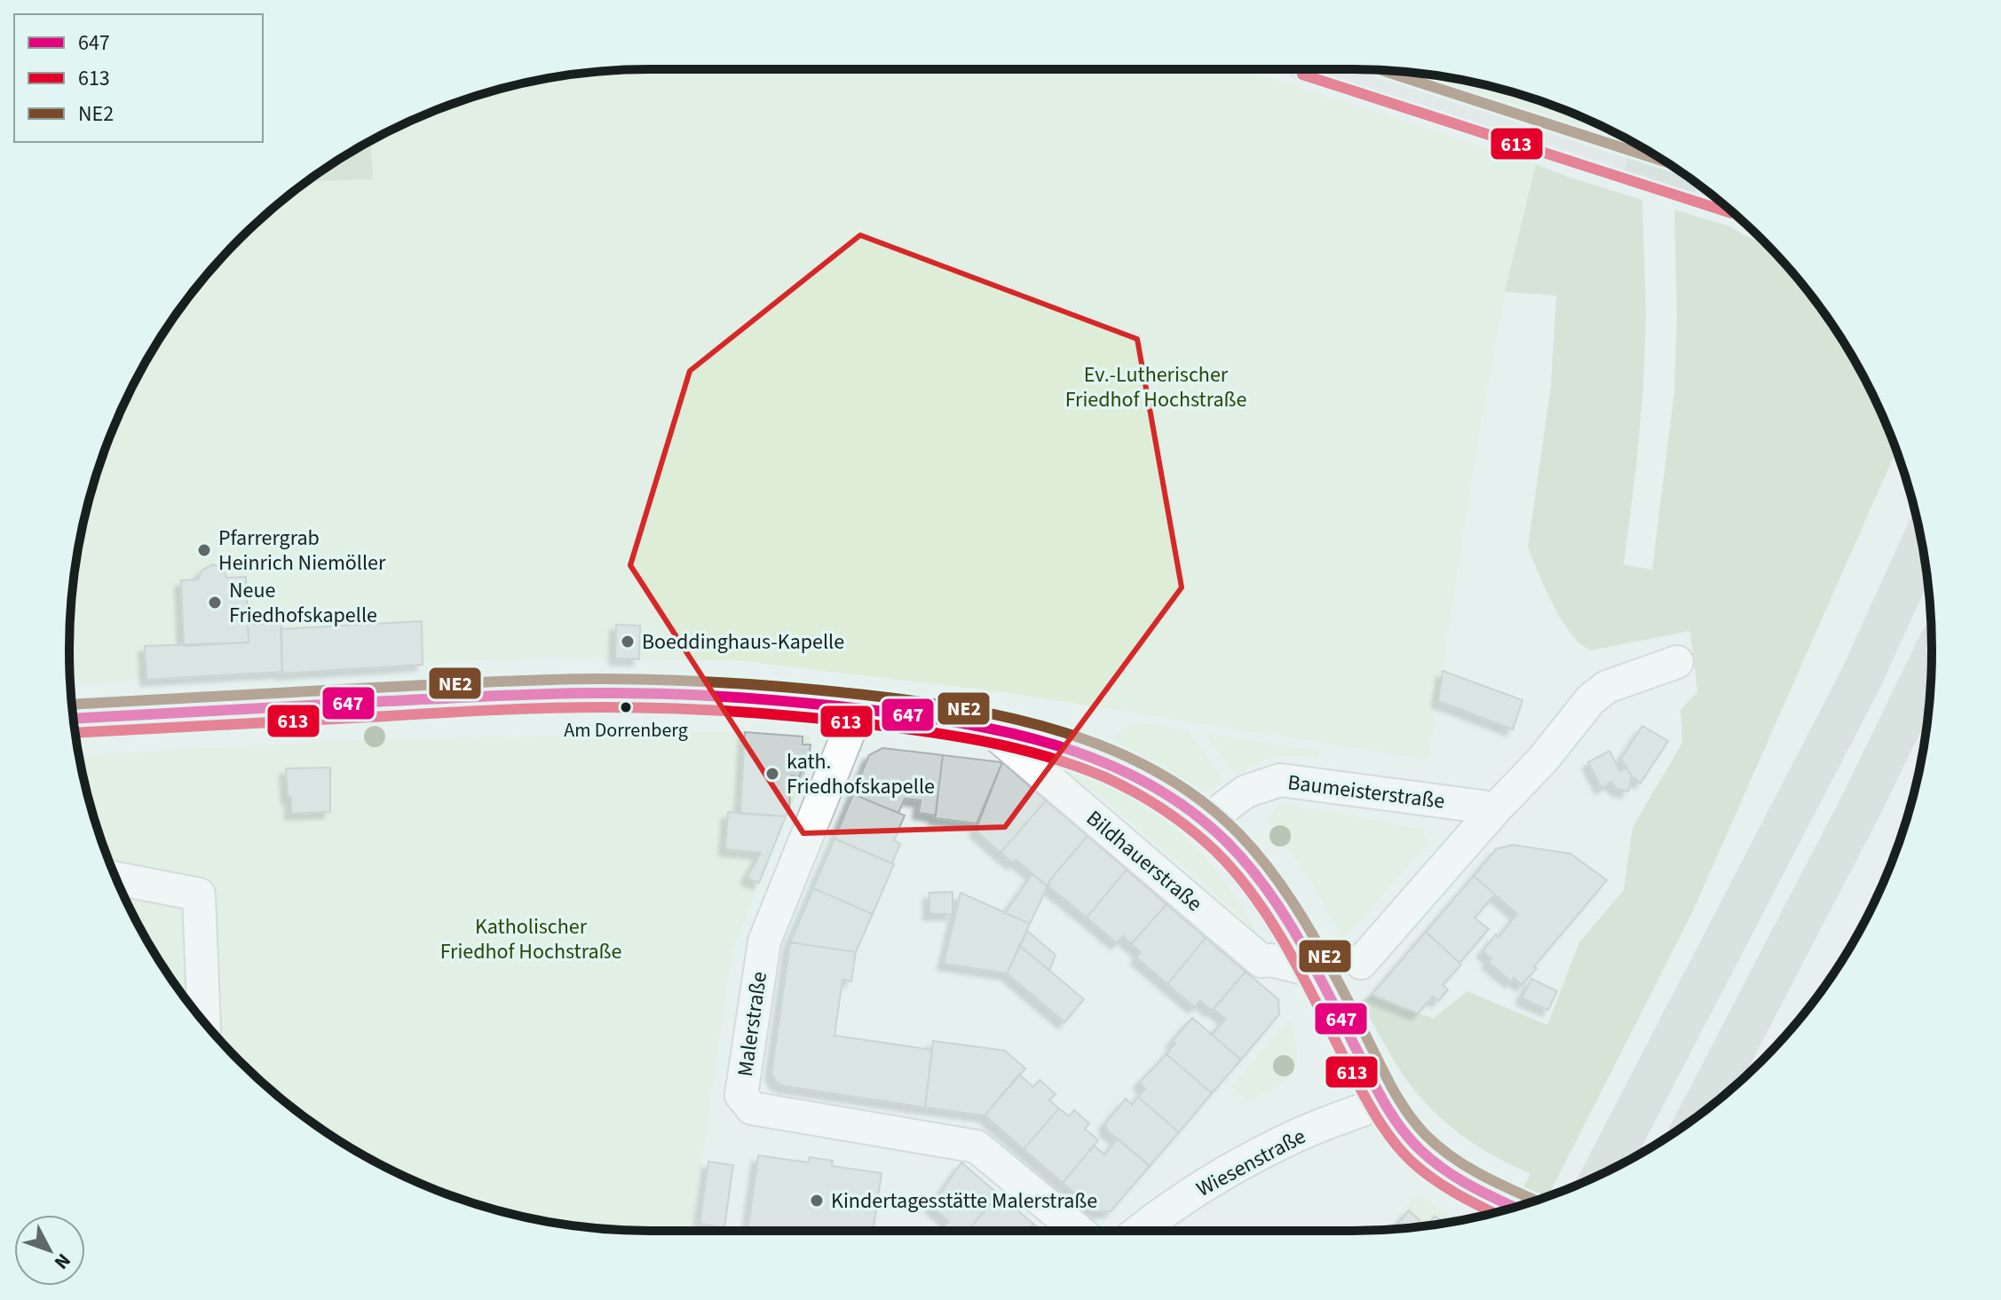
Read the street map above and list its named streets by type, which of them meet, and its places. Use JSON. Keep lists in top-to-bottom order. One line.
{"streets":{"street":["Baumeisterstraße","Bildhauerstraße","Malerstraße","Wiesenstraße"]},"parks":["Ev.-Lutherischer Friedhof Hochstraße","Katholischer Friedhof Hochstraße"],"places":["Pfarrergrab Heinrich Niemöller","Neue Friedhofskapelle","Boeddinghaus-Kapelle","Am Dorrenberg","kath. Friedhofskapelle","Kindertagesstätte Malerstraße"],"lines":["transit line NE2","transit line 613","transit line 647"],"legend":["647","613","NE2"],"north":"bottom right"}
